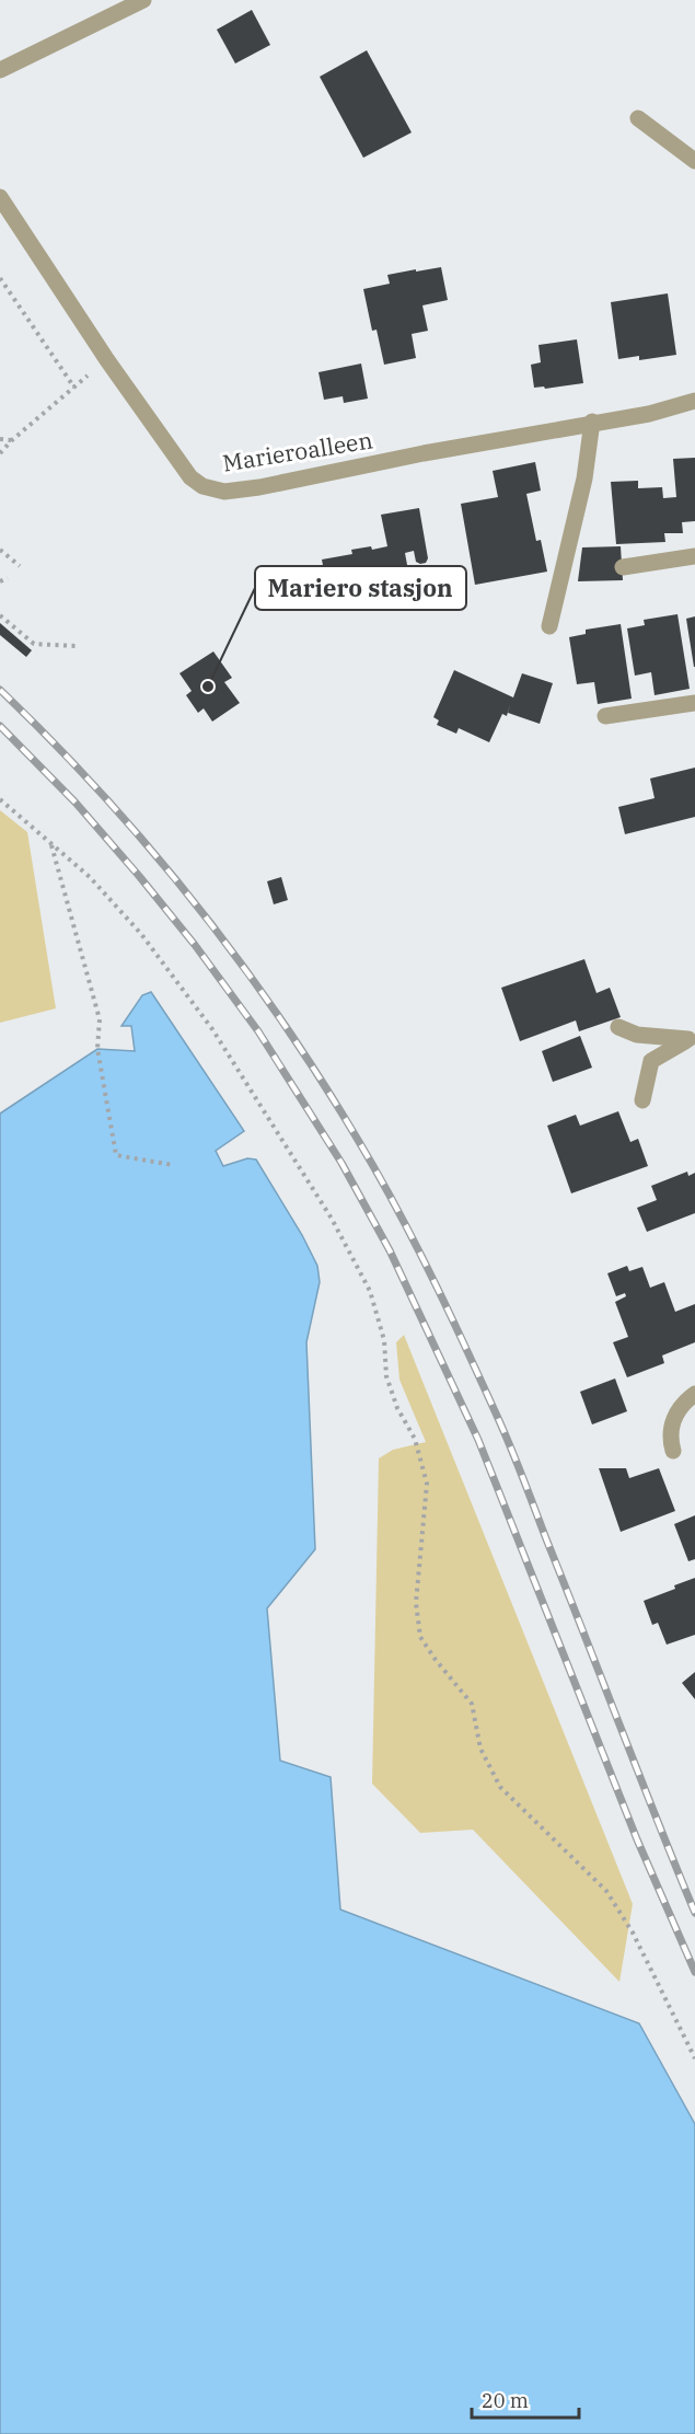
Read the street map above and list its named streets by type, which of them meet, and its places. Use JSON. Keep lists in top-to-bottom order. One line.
{"streets":{"street":["Marieroalleen"]},"places":["Mariero stasjon"],"scale_bar":"20 m"}
